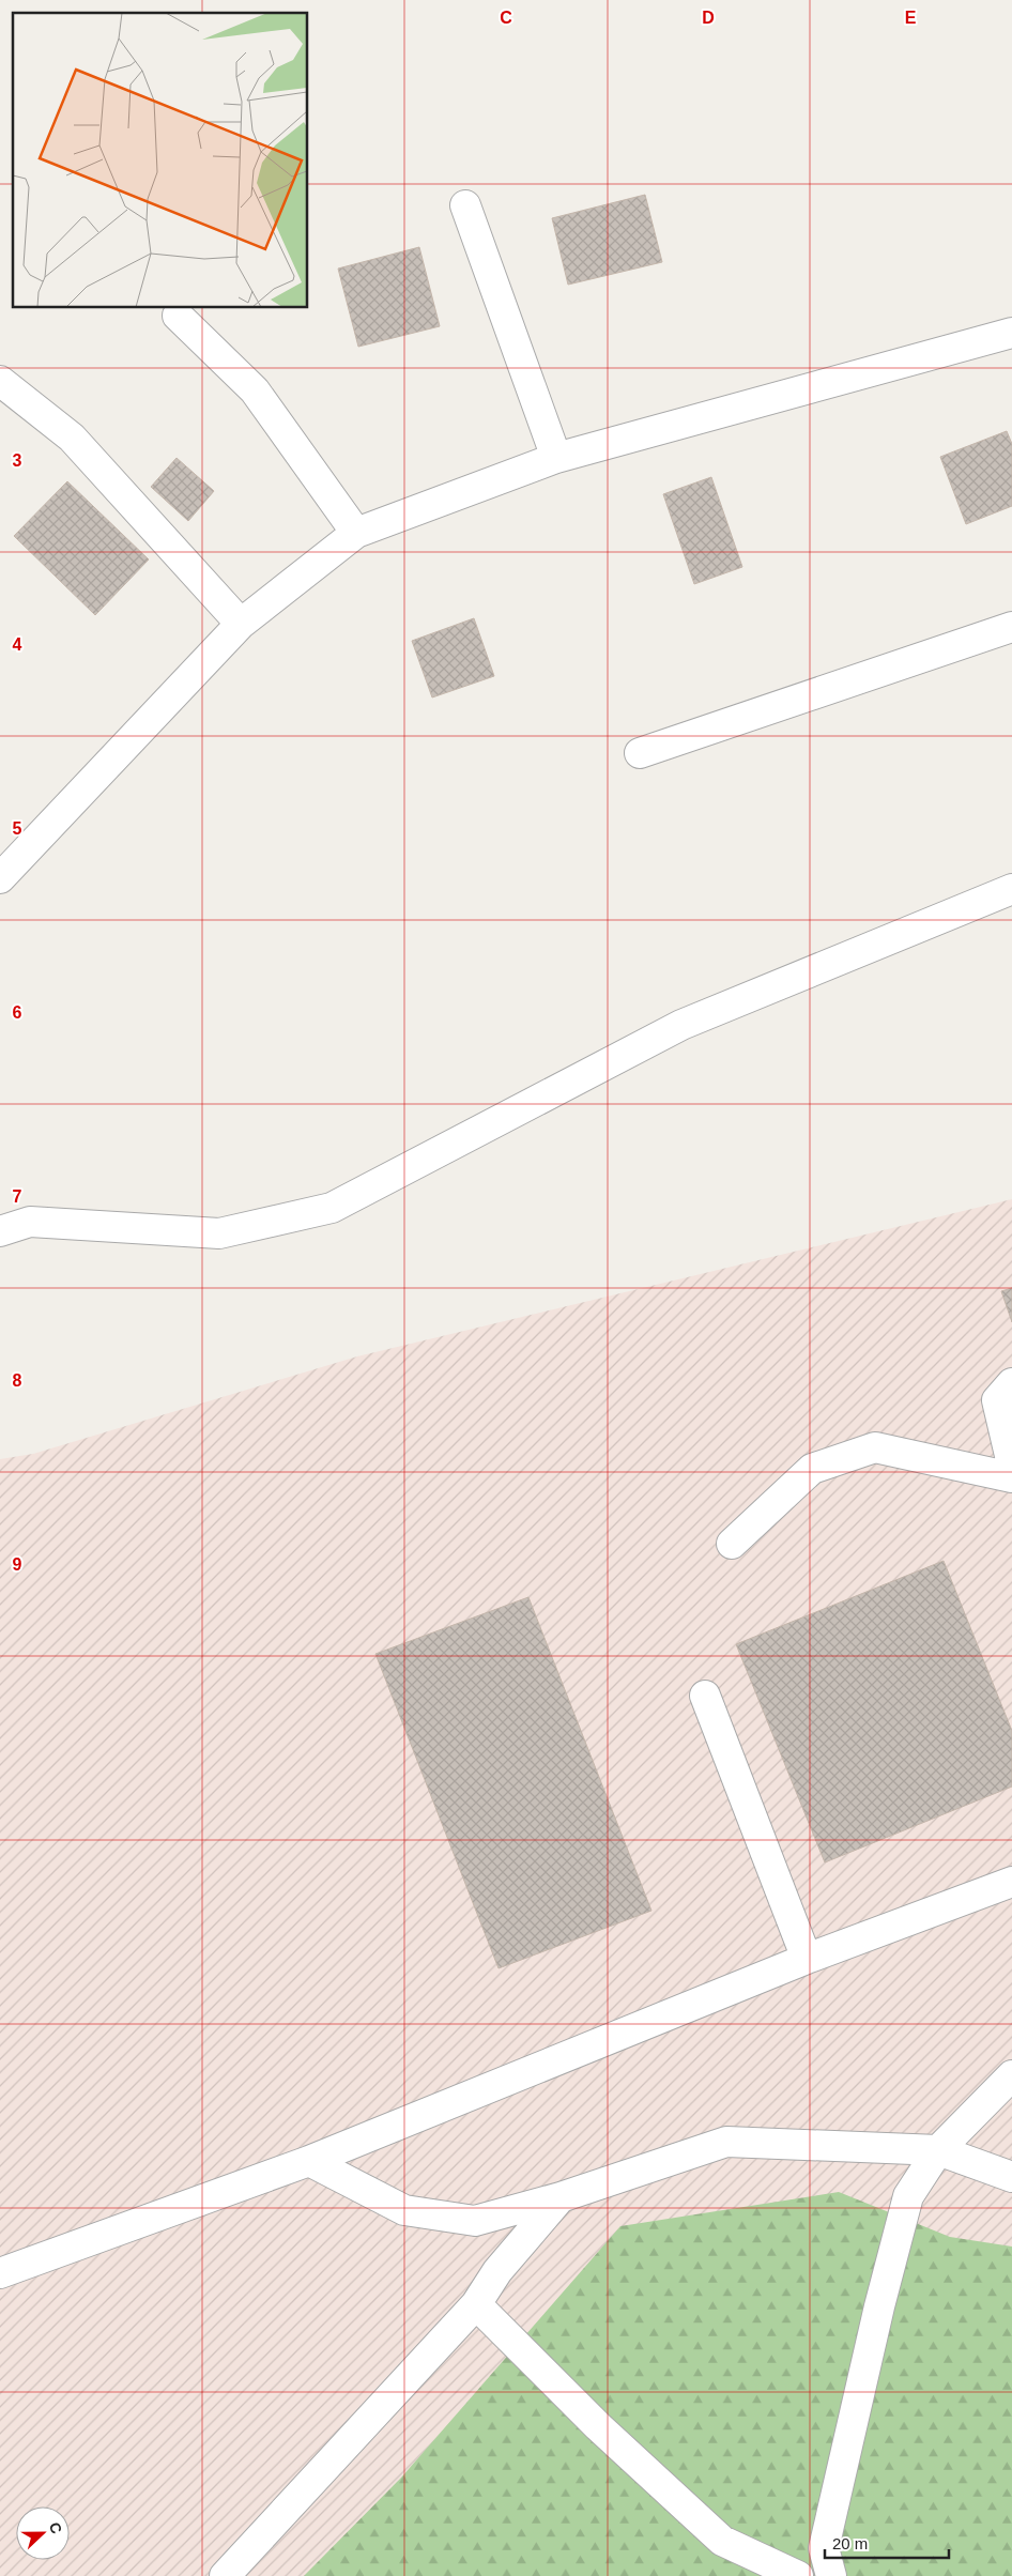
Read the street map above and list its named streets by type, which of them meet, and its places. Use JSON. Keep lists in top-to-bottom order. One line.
{"scale_bar":"20 m","north":"right","grid":{"columns":["C","D","E"],"rows":["3","4","5","6","7","8","9"]}}
